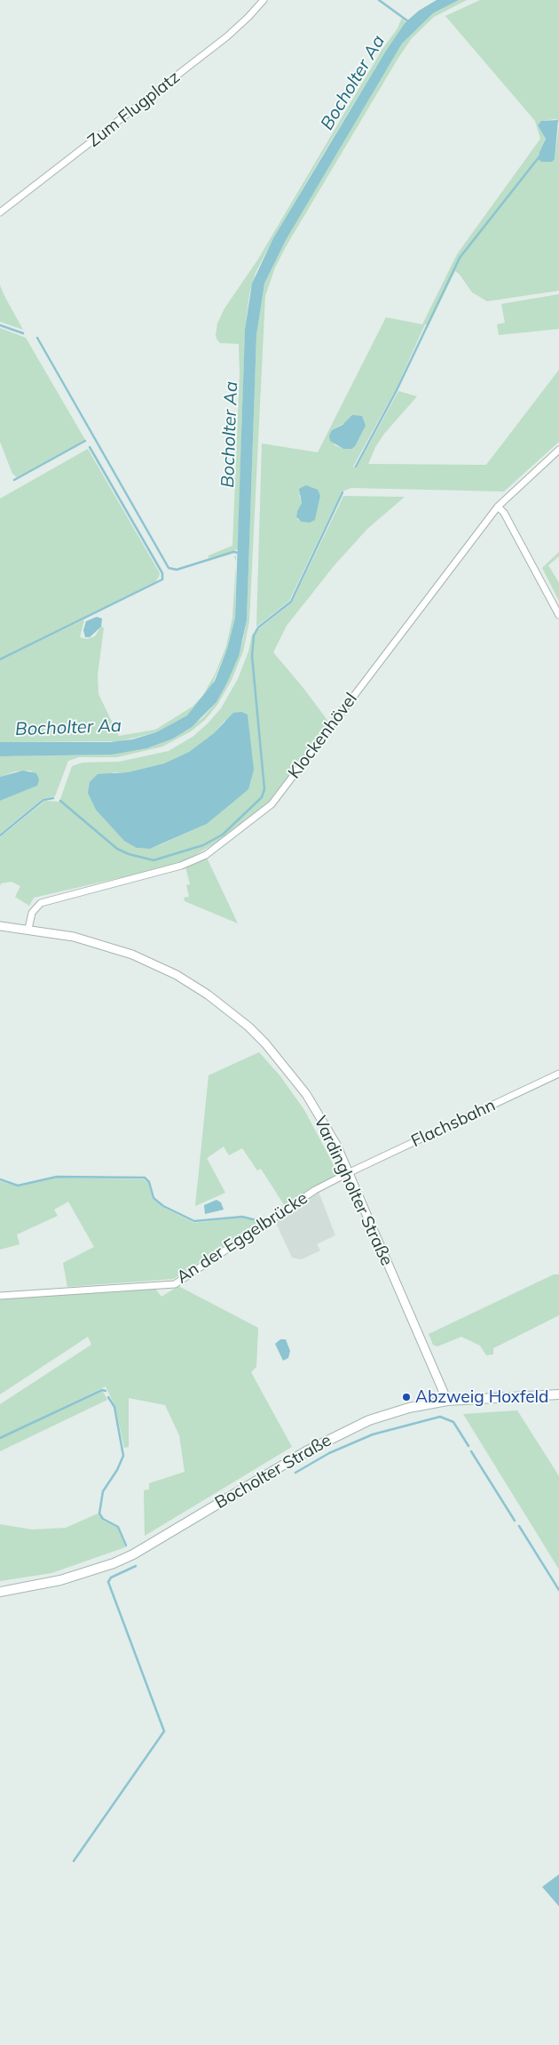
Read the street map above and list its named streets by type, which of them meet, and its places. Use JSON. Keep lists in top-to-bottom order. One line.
{"streets":{"main road":["Bocholter Straße"],"street":["Zum Flugplatz","Klockenhövel","Flachsbahn","Vardingholter Straße","An der Eggelbrücke"]},"crossings":[["Klockenhövel","Vardingholter Straße"],["Flachsbahn","Vardingholter Straße"],["Flachsbahn","An der Eggelbrücke"],["Vardingholter Straße","An der Eggelbrücke"],["Vardingholter Straße","Bocholter Straße"]],"water":["Bocholter Aa"],"places":["Abzweig Hoxfeld"]}
